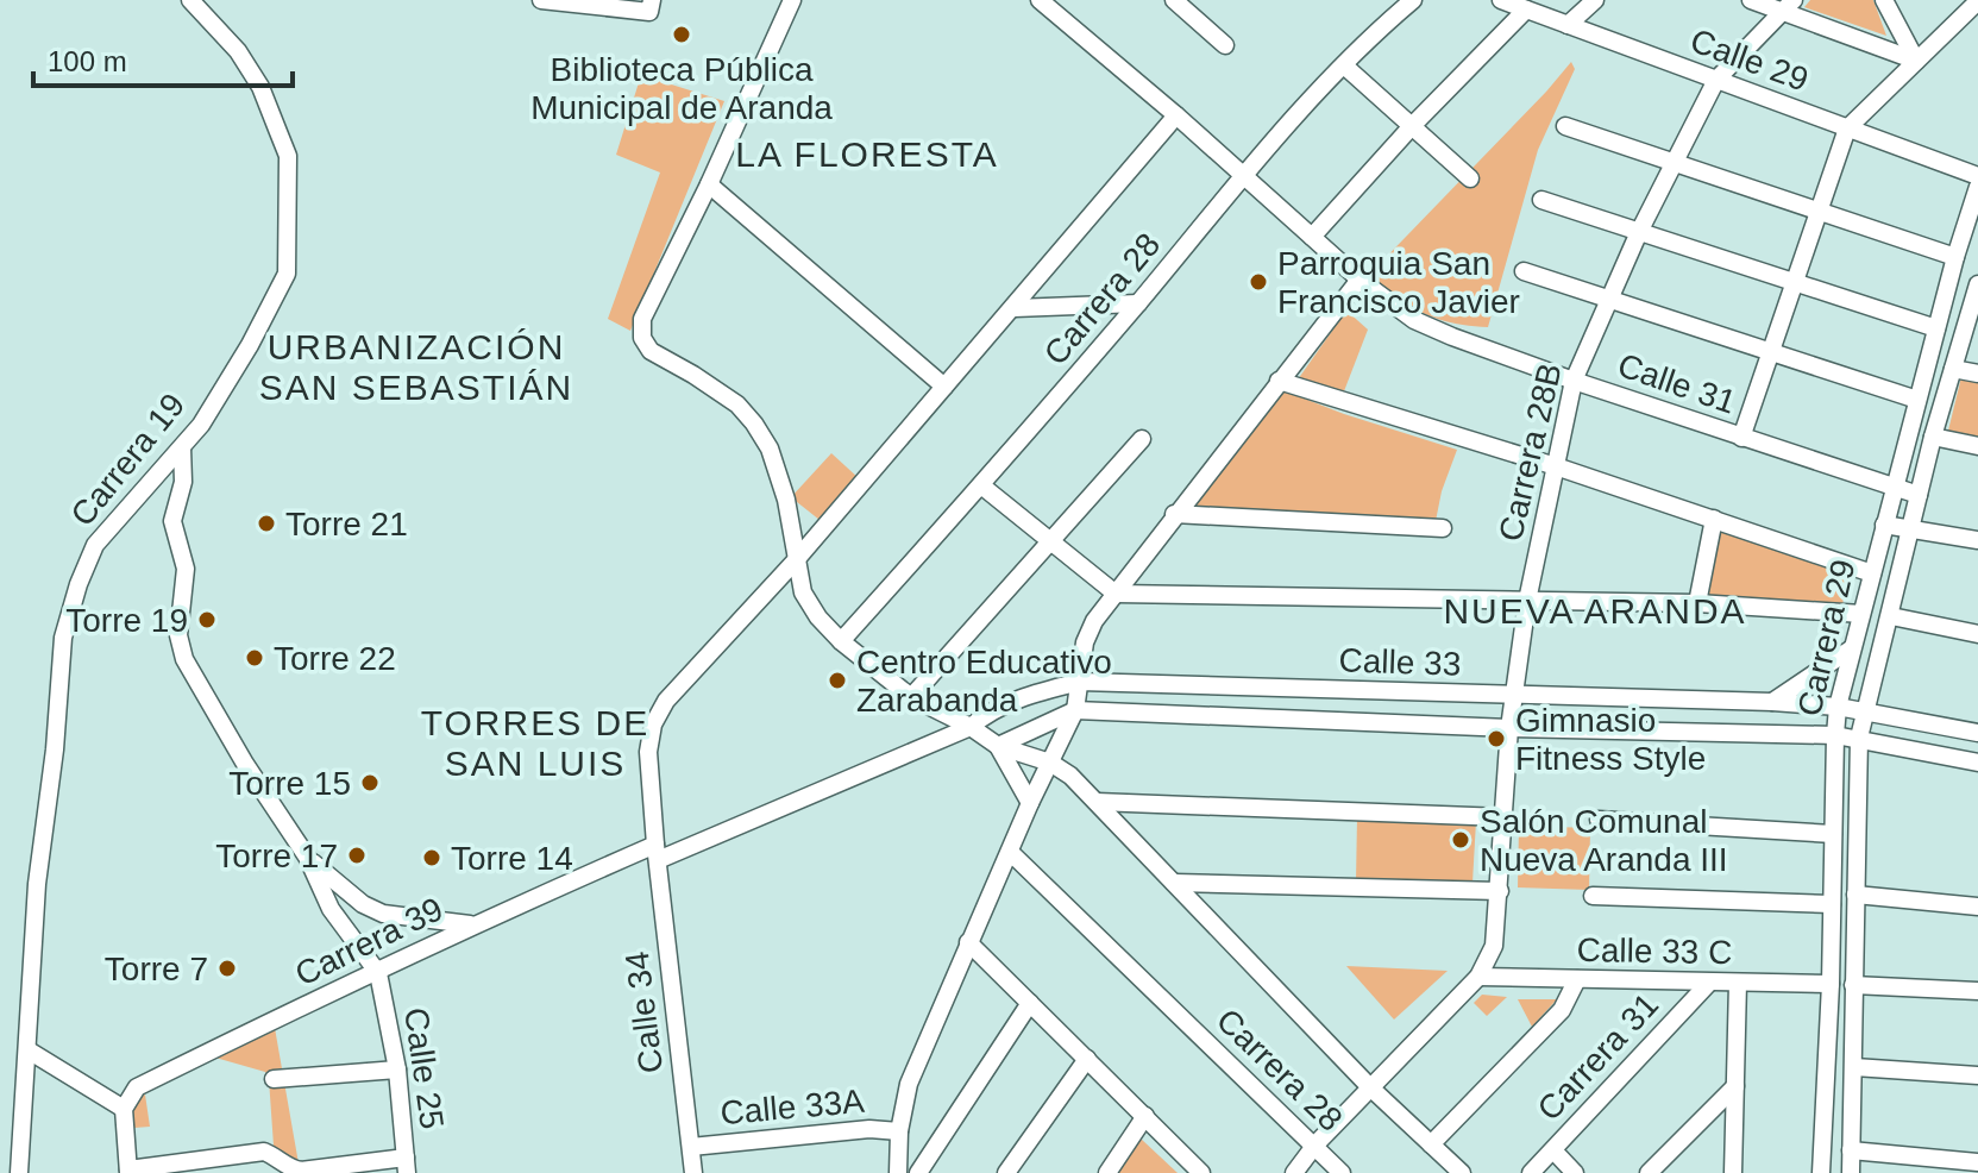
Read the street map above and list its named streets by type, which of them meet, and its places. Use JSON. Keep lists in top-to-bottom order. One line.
{"streets":{"street":["Calle 29","Carrera 28","Calle 31","Carrera 28B","Carrera 19","Carrera 29","Calle 33","Carrera 39","Calle 33 C","Calle 34","Carrera 31","Calle 25","Calle 33A"]},"crossings":[["Calle 29","Carrera 28B"],["Carrera 28","Calle 31"],["Calle 31","Carrera 28B"],["Calle 31","Carrera 29"],["Calle 31","Calle 34"],["Carrera 28B","Calle 33"],["Carrera 28B","Calle 33 C"],["Carrera 29","Calle 33"],["Carrera 29","Calle 33 C"],["Calle 33","Carrera 39"],["Carrera 39","Calle 34"],["Carrera 39","Calle 25"],["Calle 33 C","Carrera 31"],["Calle 34","Calle 33A"]],"districts":["LA FLORESTA","URBANIZACIÓN SAN SEBASTIÁN","NUEVA ARANDA","TORRES DE SAN LUIS"],"places":["Biblioteca Pública Municipal de Aranda","Parroquia San Francisco Javier","Torre 21","Torre 19","Torre 22","Centro Educativo Zarabanda","Gimnasio Fitness Style","Torre 15","Salón Comunal Nueva Aranda III","Torre 17","Torre 14","Torre 7"],"scale_bar":"100 m"}
